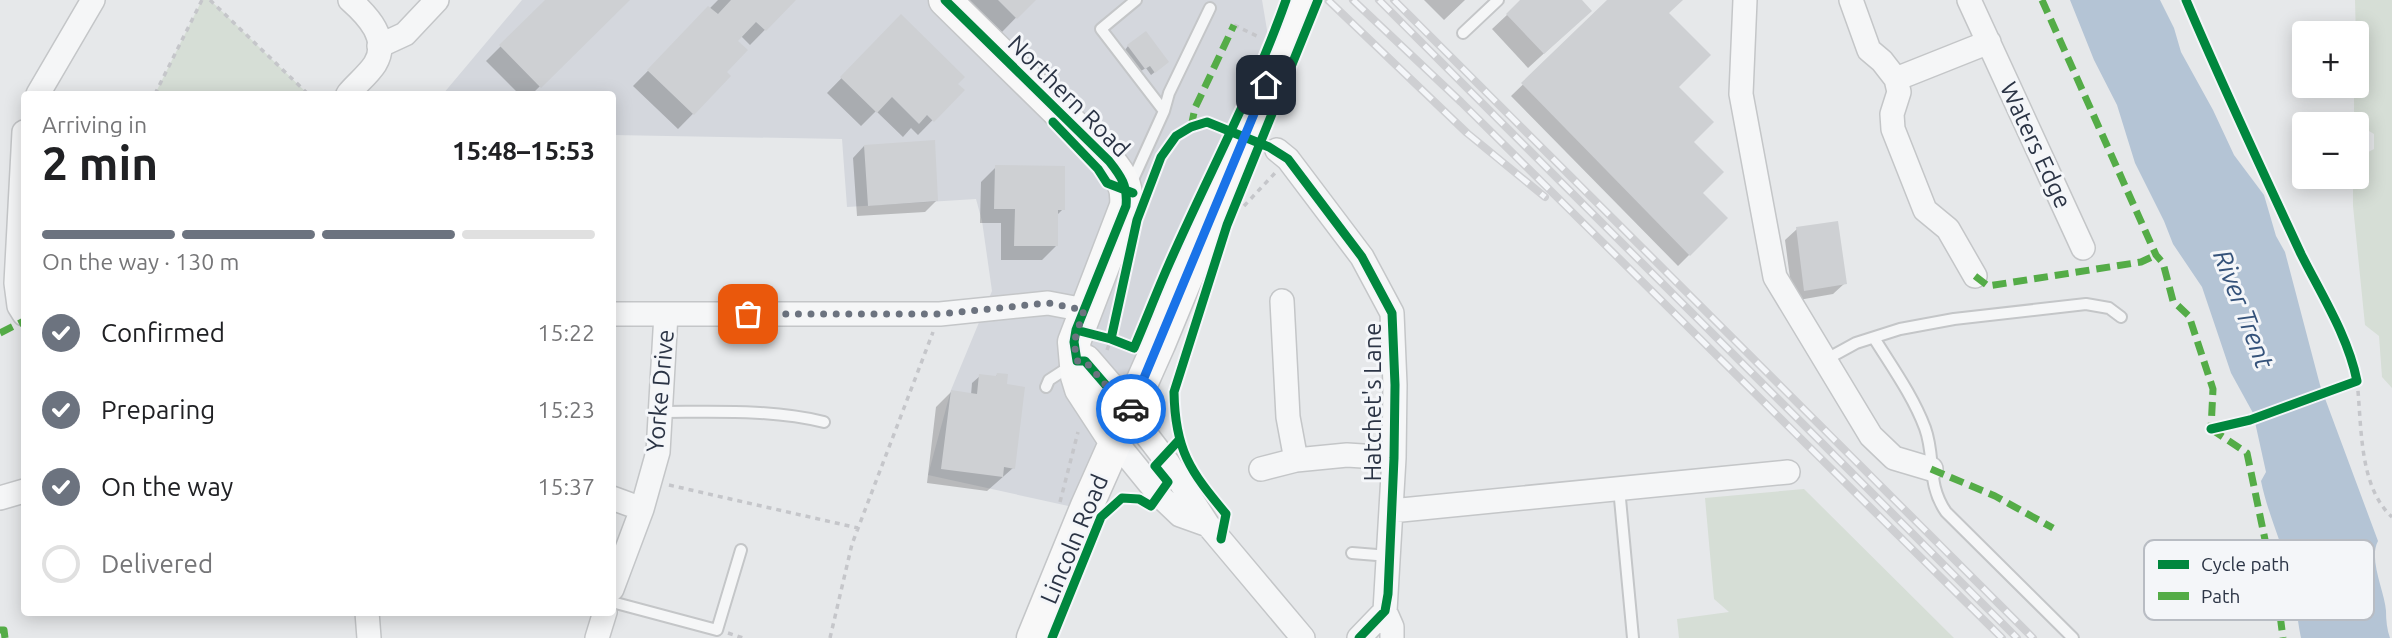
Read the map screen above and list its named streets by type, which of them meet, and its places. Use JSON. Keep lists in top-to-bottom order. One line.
{"streets":{"main road":["Northern Road","Lincoln Road"],"street":["Waters Edge","Yorke Drive","Hatchet's Lane"]},"crossings":[["Northern Road","Lincoln Road"]],"water":["River Trent"],"legend":["Cycle path","Path"],"page":{"map_buttons":["+","−"],"heading":["2 min","Arriving in","15:48–15:53"],"bar":"On the way · 130 m","list":[["Confirmed","15:22"],["Preparing","15:23"],["On the way","15:37"],"Delivered"]}}
